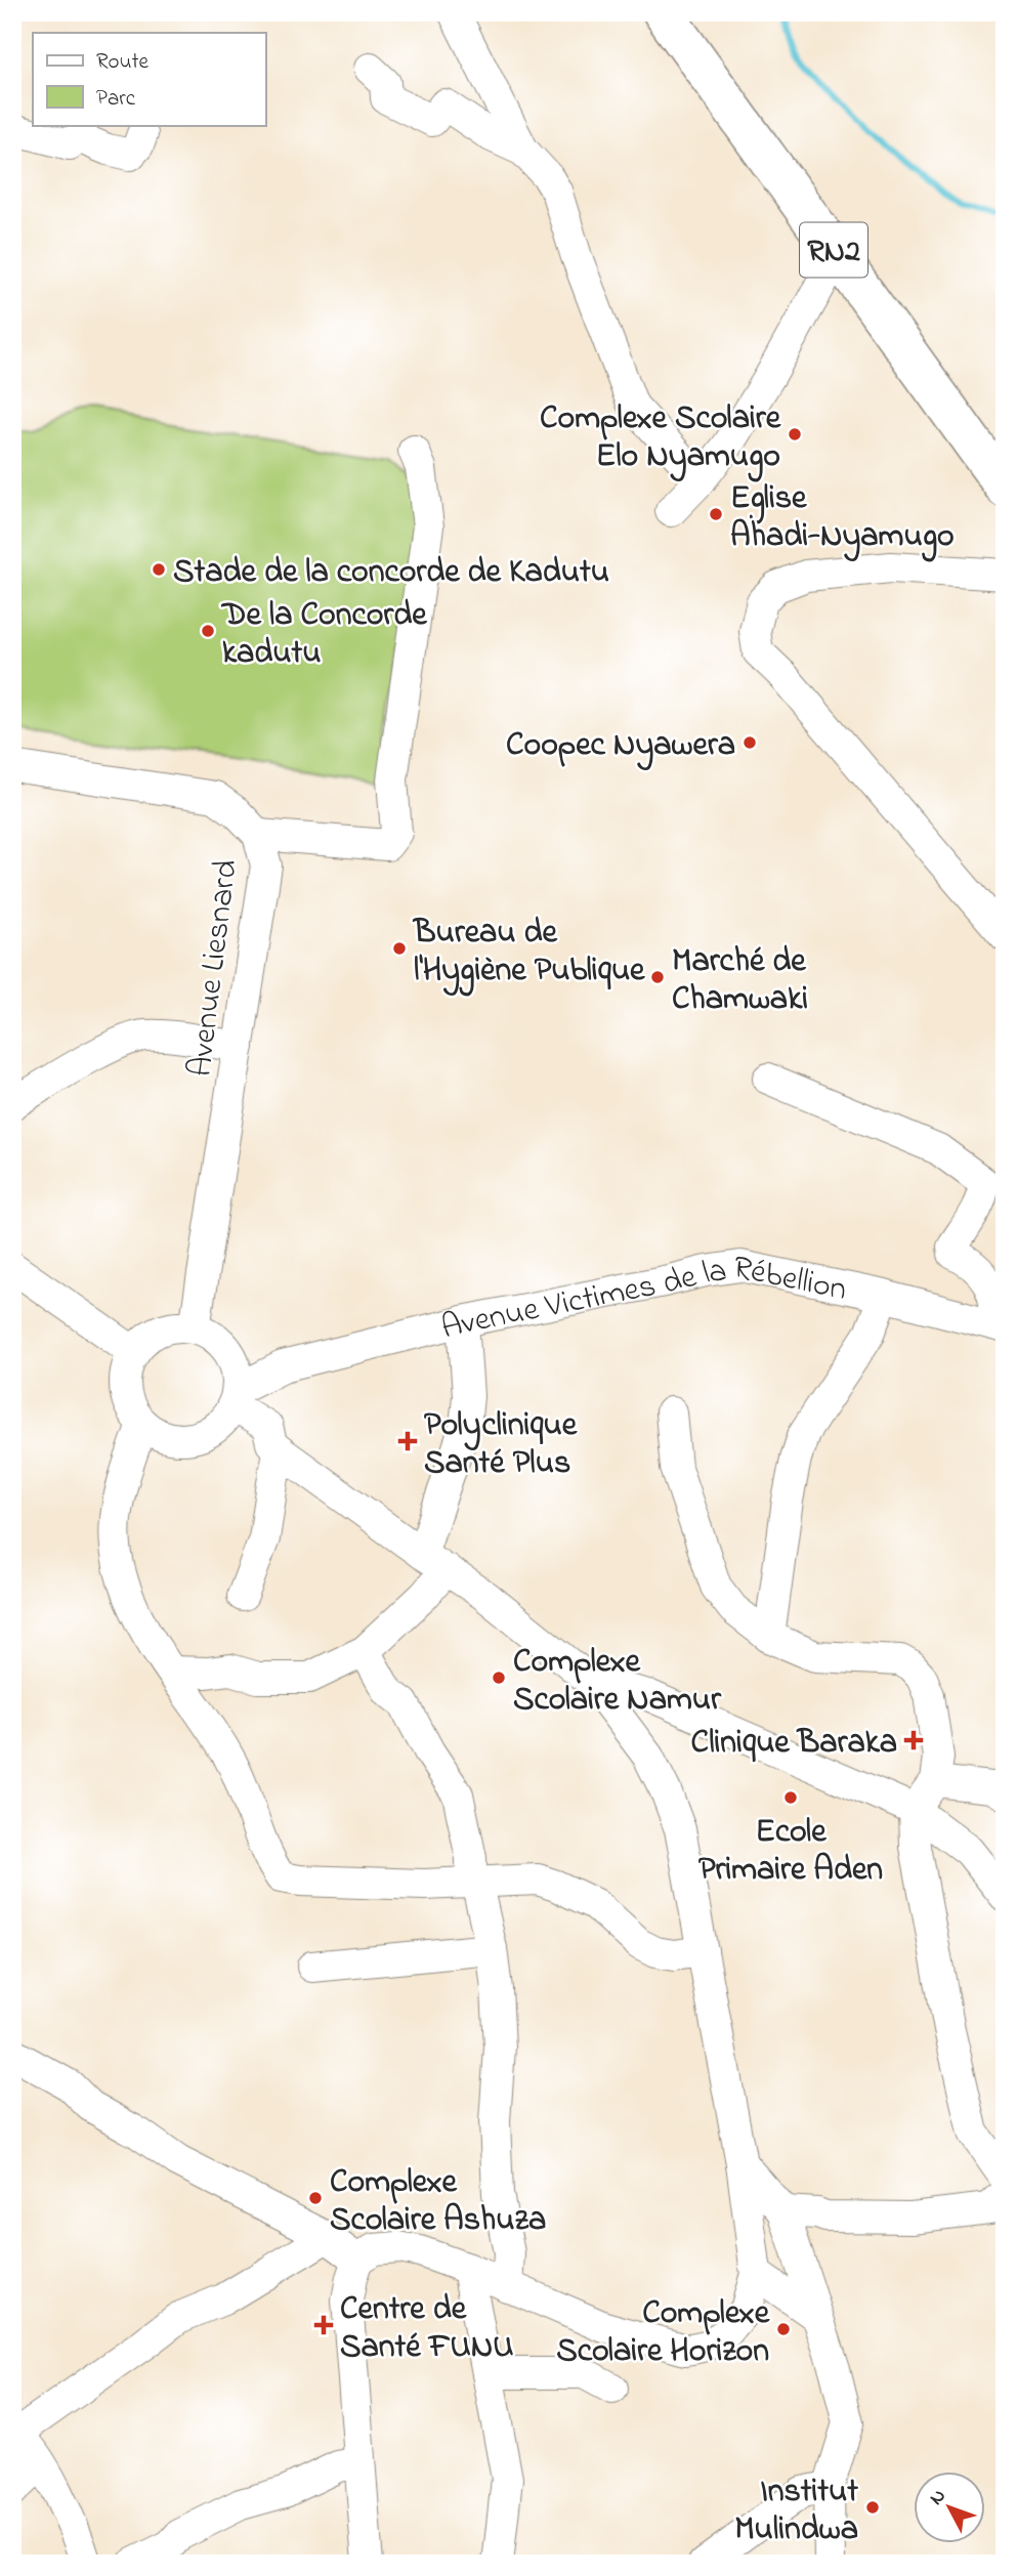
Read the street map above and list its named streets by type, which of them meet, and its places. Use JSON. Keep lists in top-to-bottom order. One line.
{"streets":{"highway":["RN2"],"street":["Avenue Liesnard","Avenue Victimes de la Rébellion"]},"crossings":[["Avenue Liesnard","Avenue Victimes de la Rébellion"]],"places":{"other":["Complexe Scolaire Elo Nyamugo","Eglise Ahadi-Nyamugo","Stade de la concorde de Kadutu","De la Concorde kadutu","Coopec Nyawera","Bureau de l'Hygiène Publique","Marché de Chamwaki","Complexe Scolaire Namur","Ecole Primaire Aden","Complexe Scolaire Ashuza","Complexe Scolaire Horizon","Institut Mulindwa"],"health":["Polyclinique Santé Plus","Clinique Baraka","Centre de Santé FUNU"]},"legend":["Route","Parc"],"north":"top left"}
